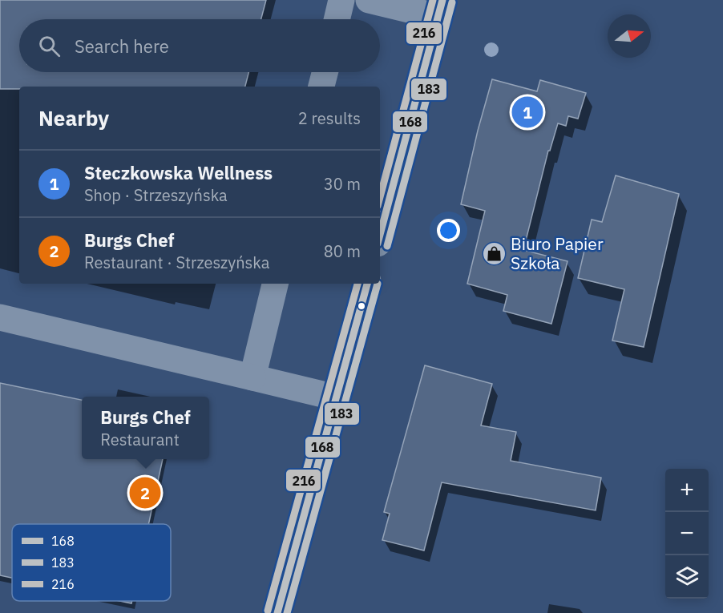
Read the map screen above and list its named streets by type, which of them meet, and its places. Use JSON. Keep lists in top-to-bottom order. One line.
{"places":{"shop":["Biuro Papier Szkoła"]},"lines":["transit line 168","transit line 216","transit line 183"],"legend":["168","183","216"],"north":"right","page":{"search":"Search here","heading":["Nearby","2 results"],"pins":["1","2"],"list":[{"mark":"1","name":"Steczkowska Wellness","note":"Shop · Strzeszyńska","value":"30 m"},{"mark":"2","name":"Burgs Chef","note":"Restaurant · Strzeszyńska","value":"80 m"}],"popup":["Burgs Chef","Restaurant"],"map_buttons":["+","−"]}}
